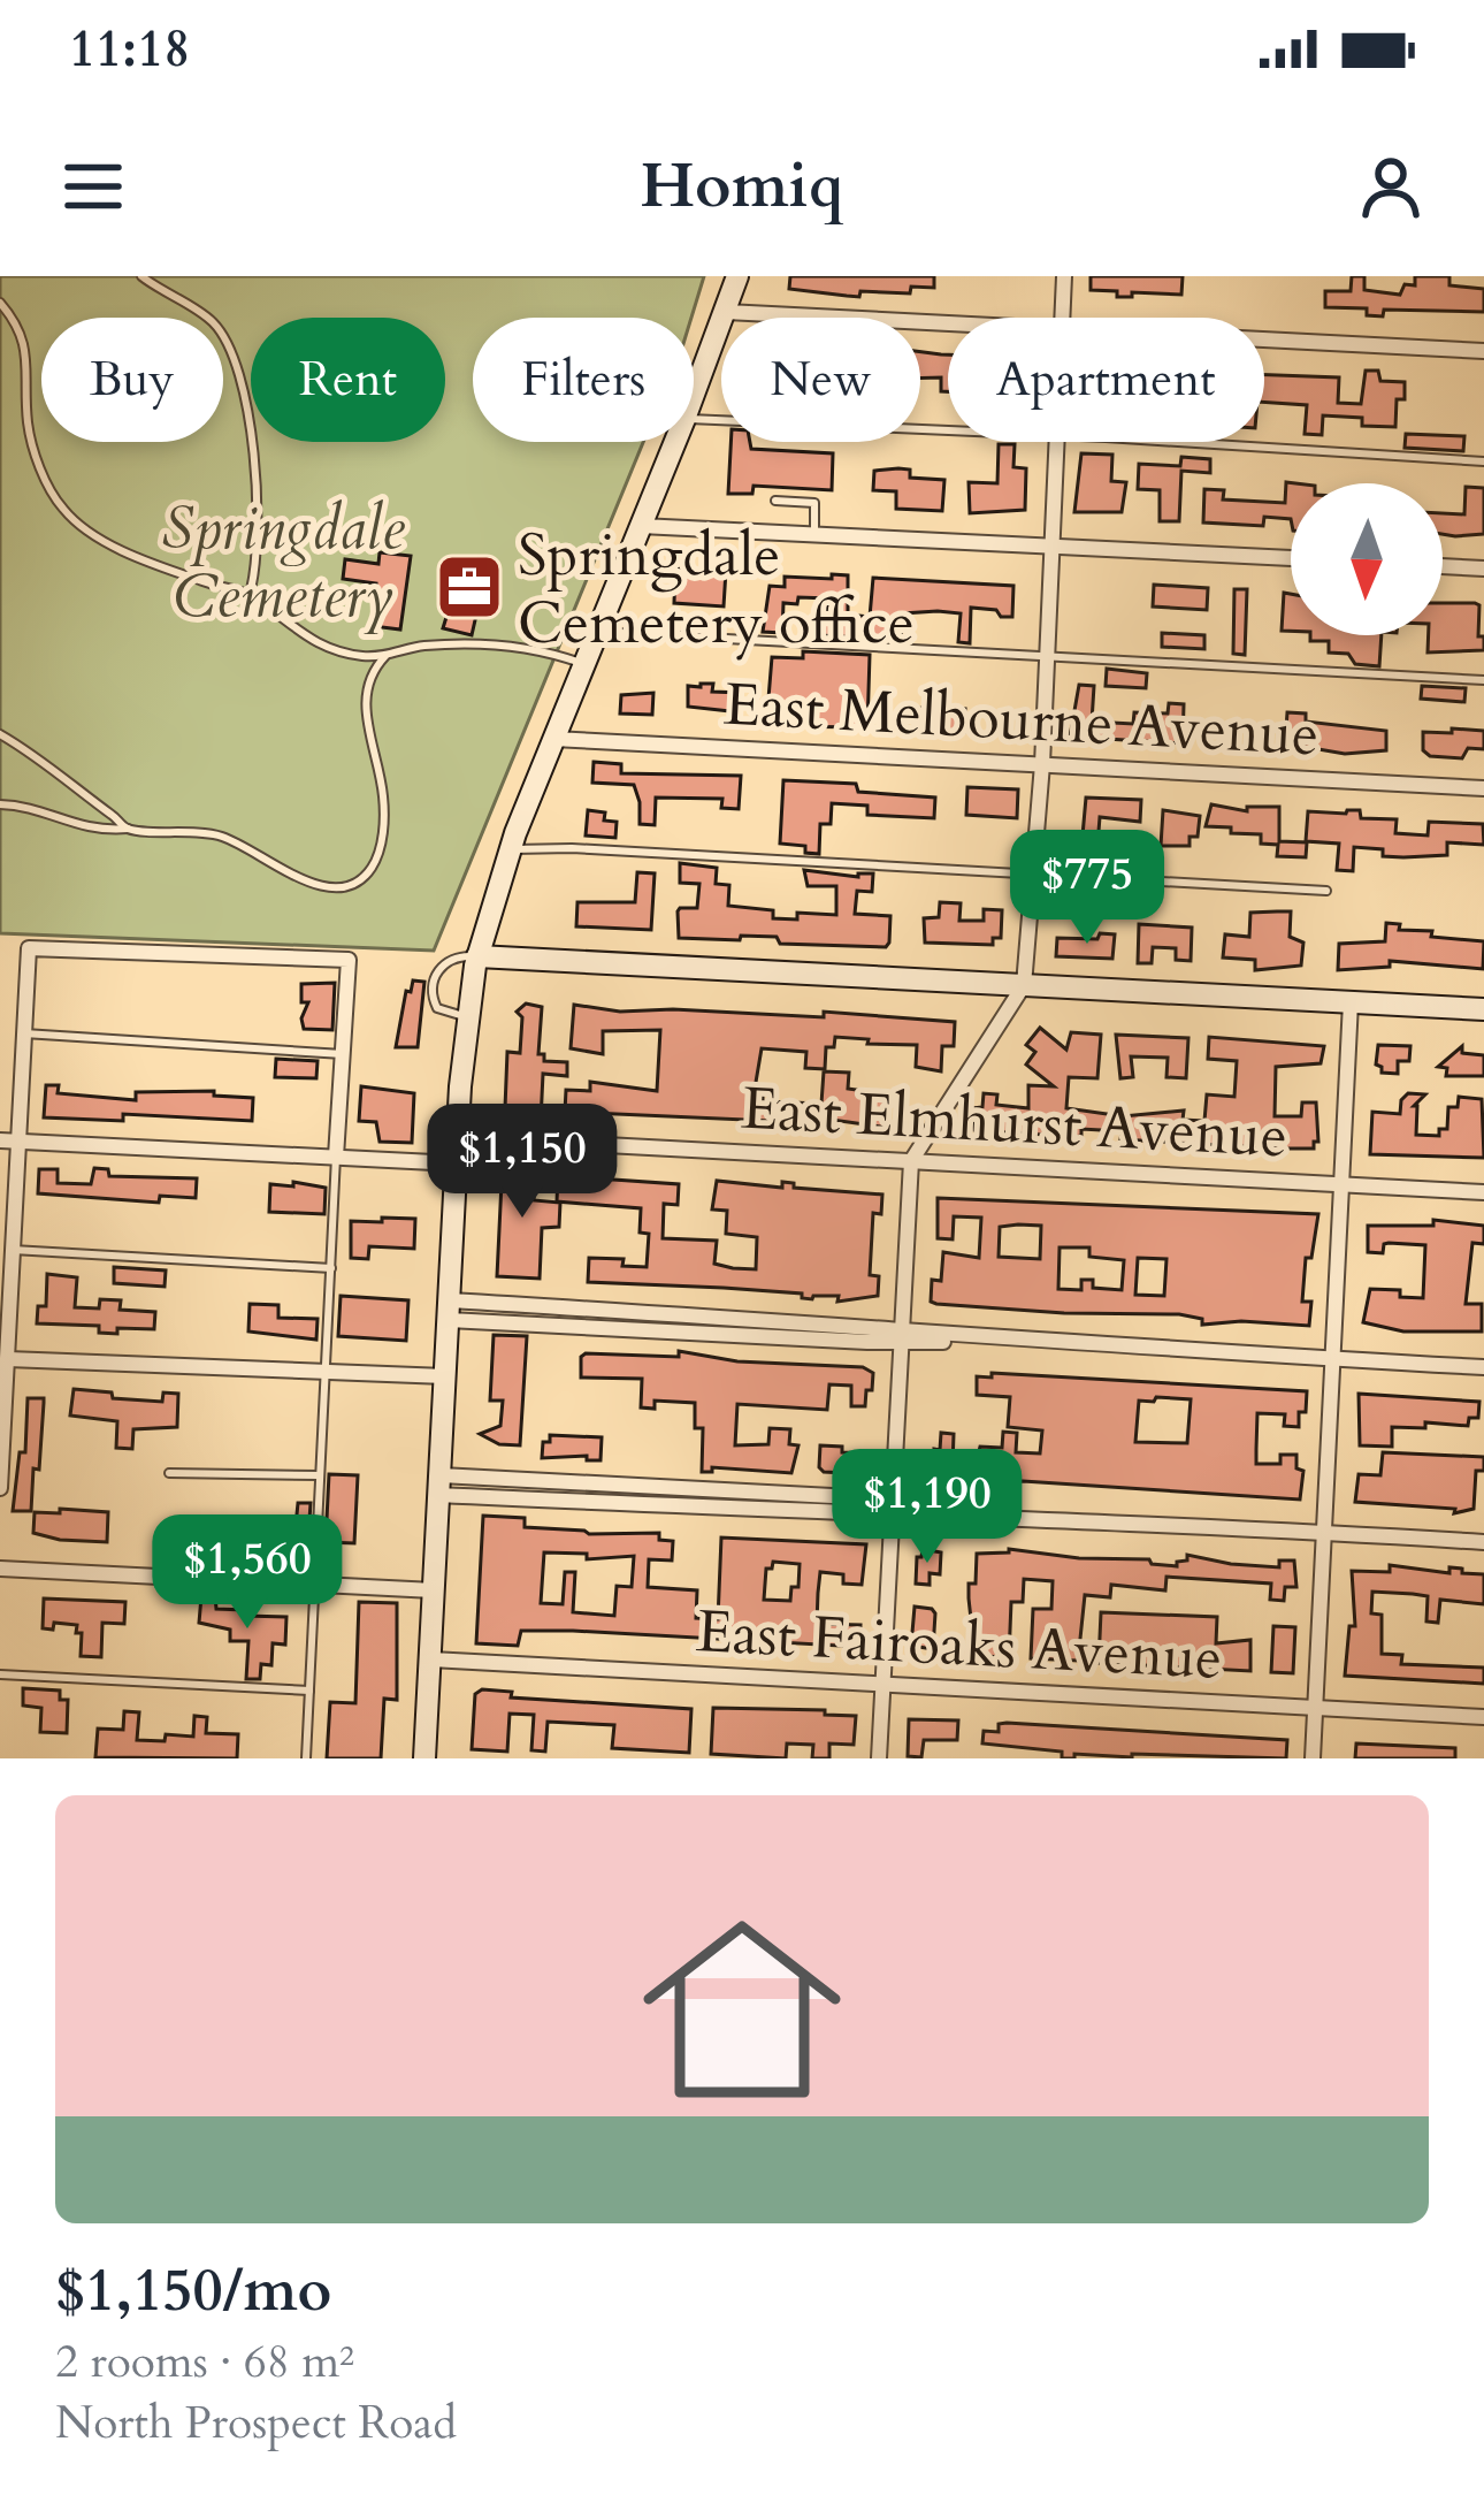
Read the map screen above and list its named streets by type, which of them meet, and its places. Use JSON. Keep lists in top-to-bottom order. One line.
{"streets":{"street":["East Melbourne Avenue","East Elmhurst Avenue","East Fairoaks Avenue"]},"parks":["Springdale Cemetery"],"places":{"office":["Springdale Cemetery office"]},"north":"bottom","page":{"status":"11:18","header":"Homiq","chip":["Buy","Rent","Filters","New","Apartment"],"price":["$775","$1,150","$1,190","$1,560"],"list":[{"name":"$1,150/mo","note":"2 rooms · 68 m² · North Prospect Road"}]}}
